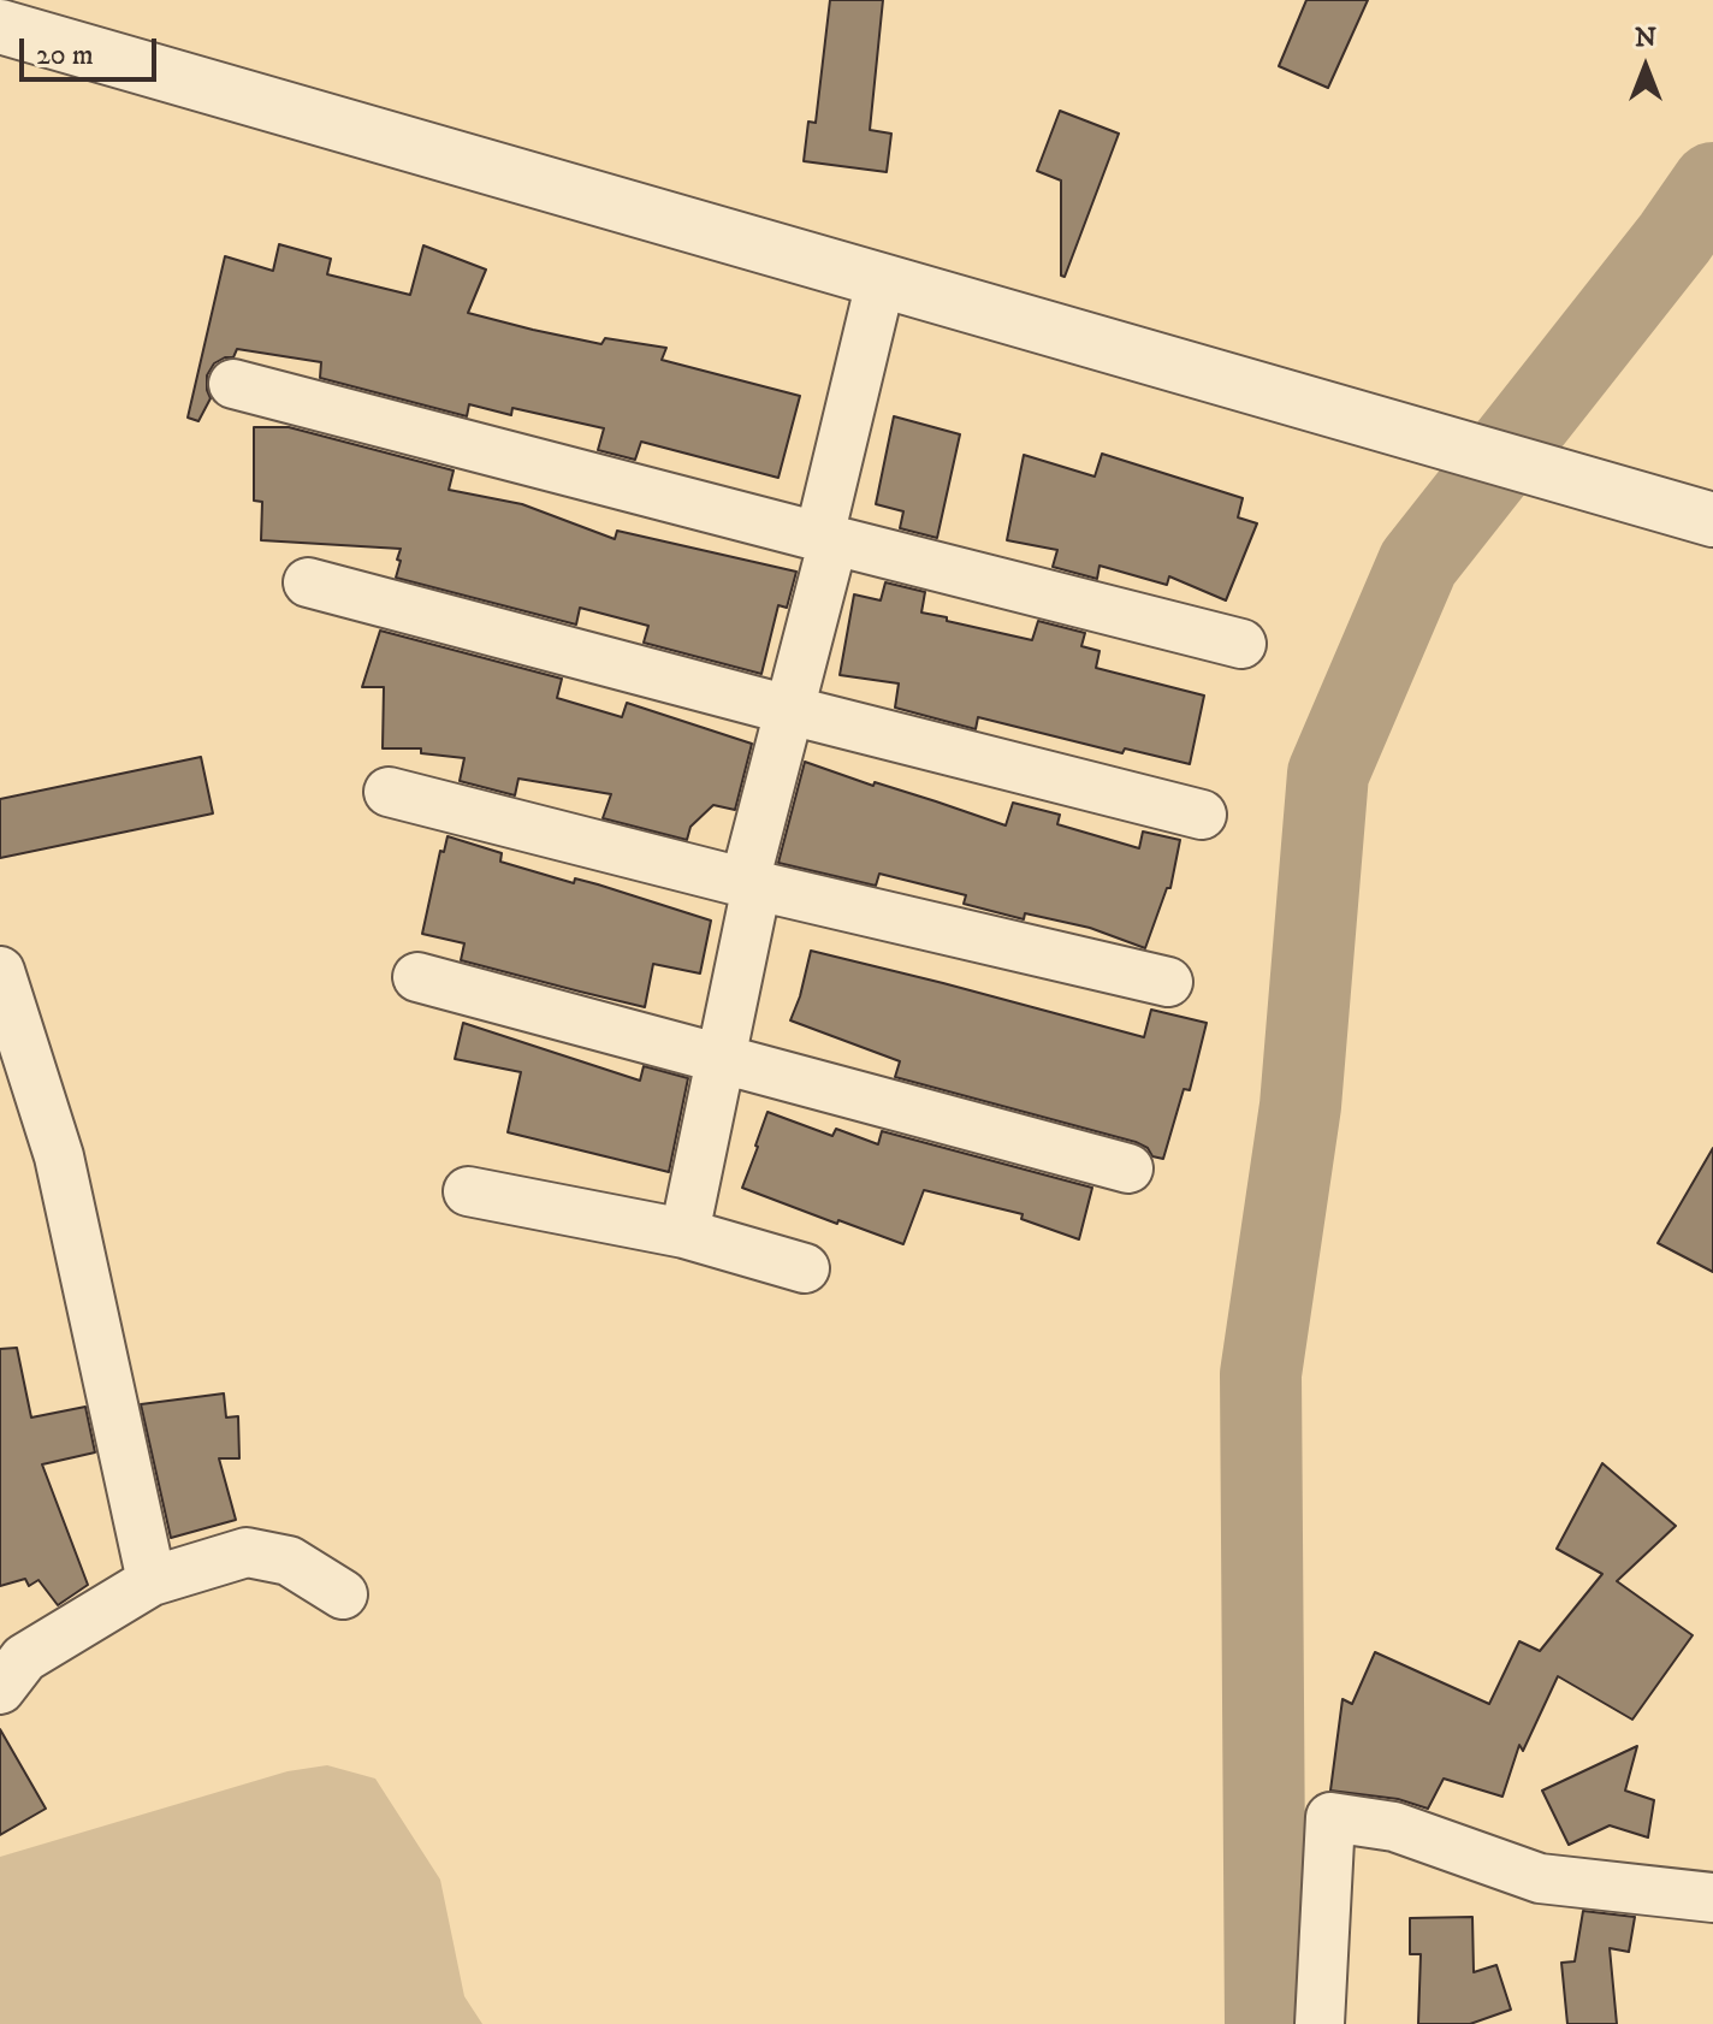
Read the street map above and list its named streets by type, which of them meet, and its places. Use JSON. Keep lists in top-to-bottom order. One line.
{"scale_bar":"20 m","north":"top"}
